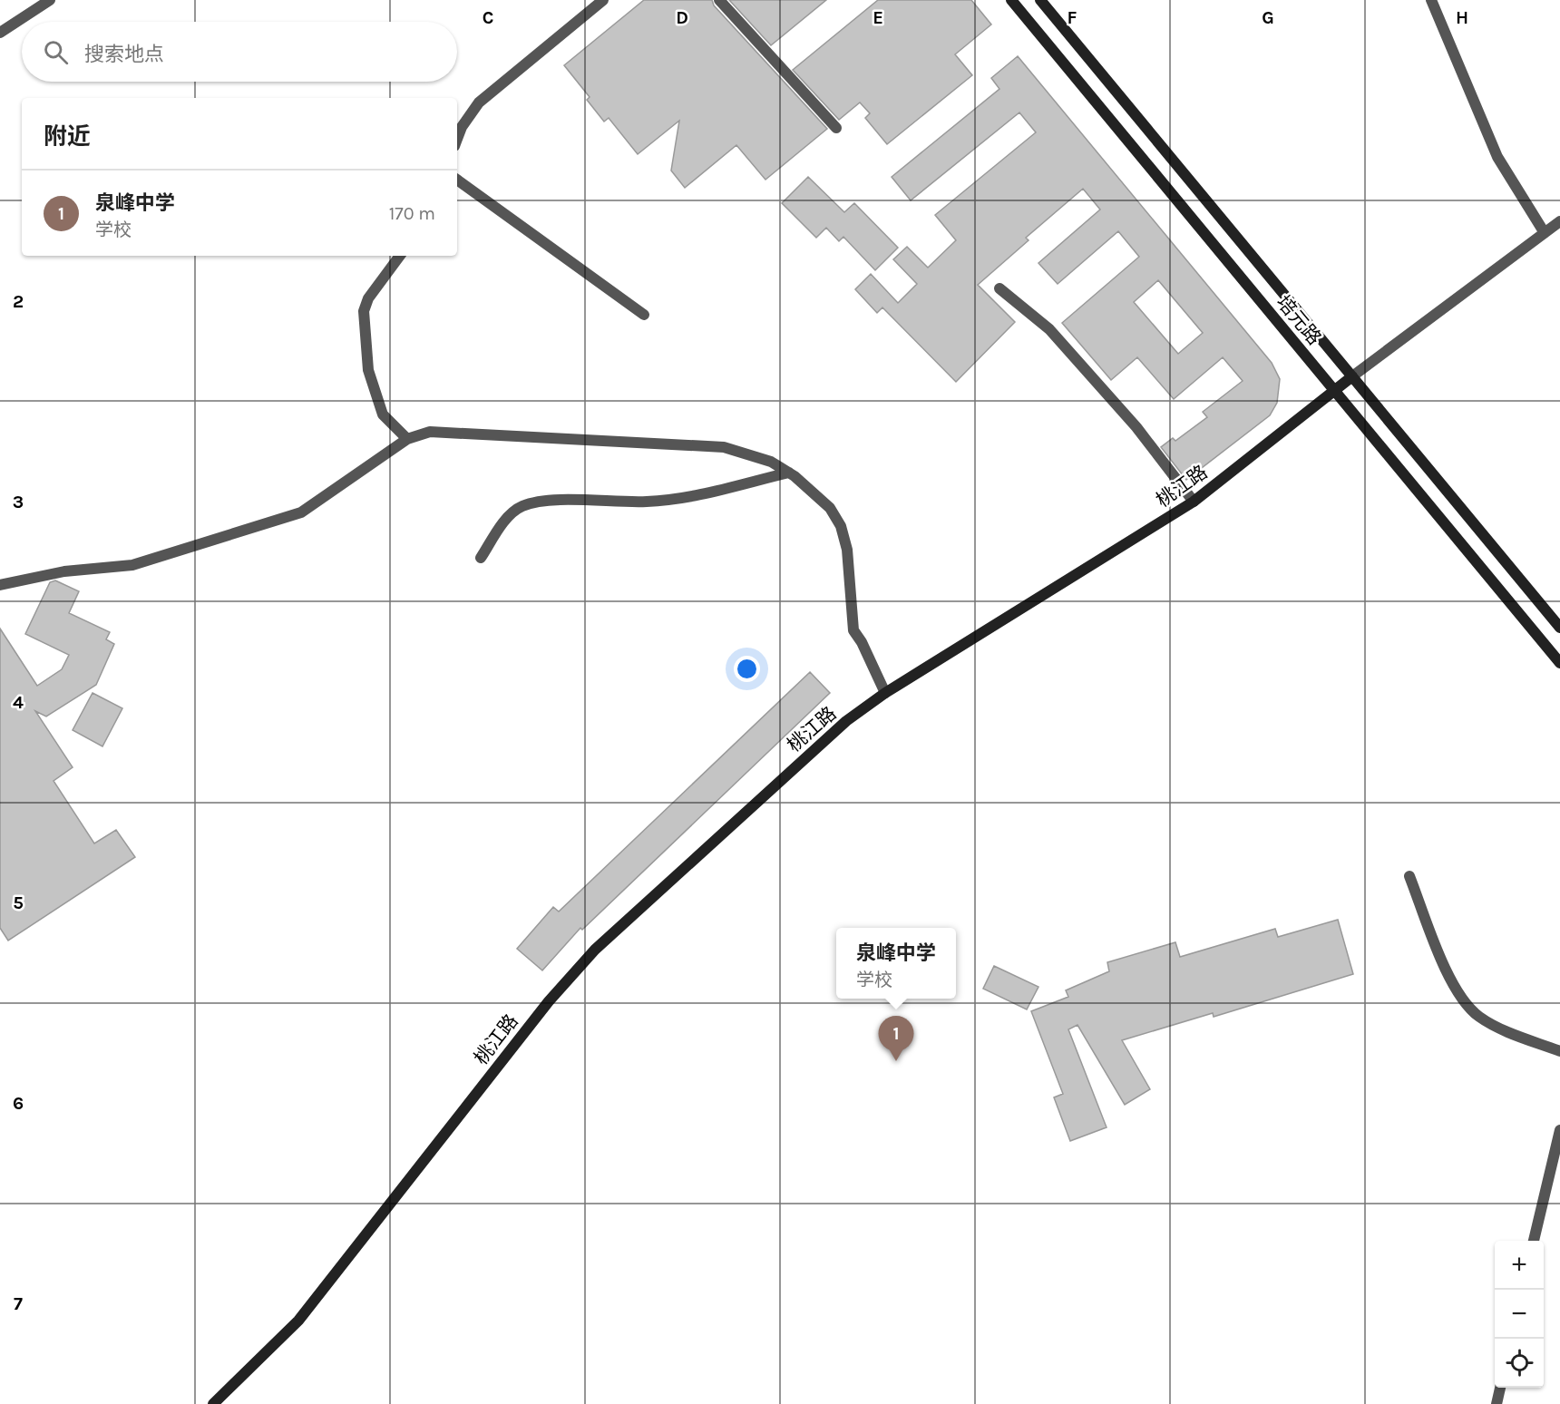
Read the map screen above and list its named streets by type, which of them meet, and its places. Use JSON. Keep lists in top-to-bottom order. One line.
{"streets":{"main road":["培元路","桃江路"]},"crossings":[["培元路","桃江路"]],"page":{"search":"搜索地点","heading":"附近","list":[{"mark":"1","name":"泉峰中学","note":"学校","value":"170 m"}],"popup":["泉峰中学","学校"],"pins":"1","map_buttons":["+","−"]},"grid":{"columns":["C","D","E","F","G","H"],"rows":["2","3","4","5","6","7"]}}
